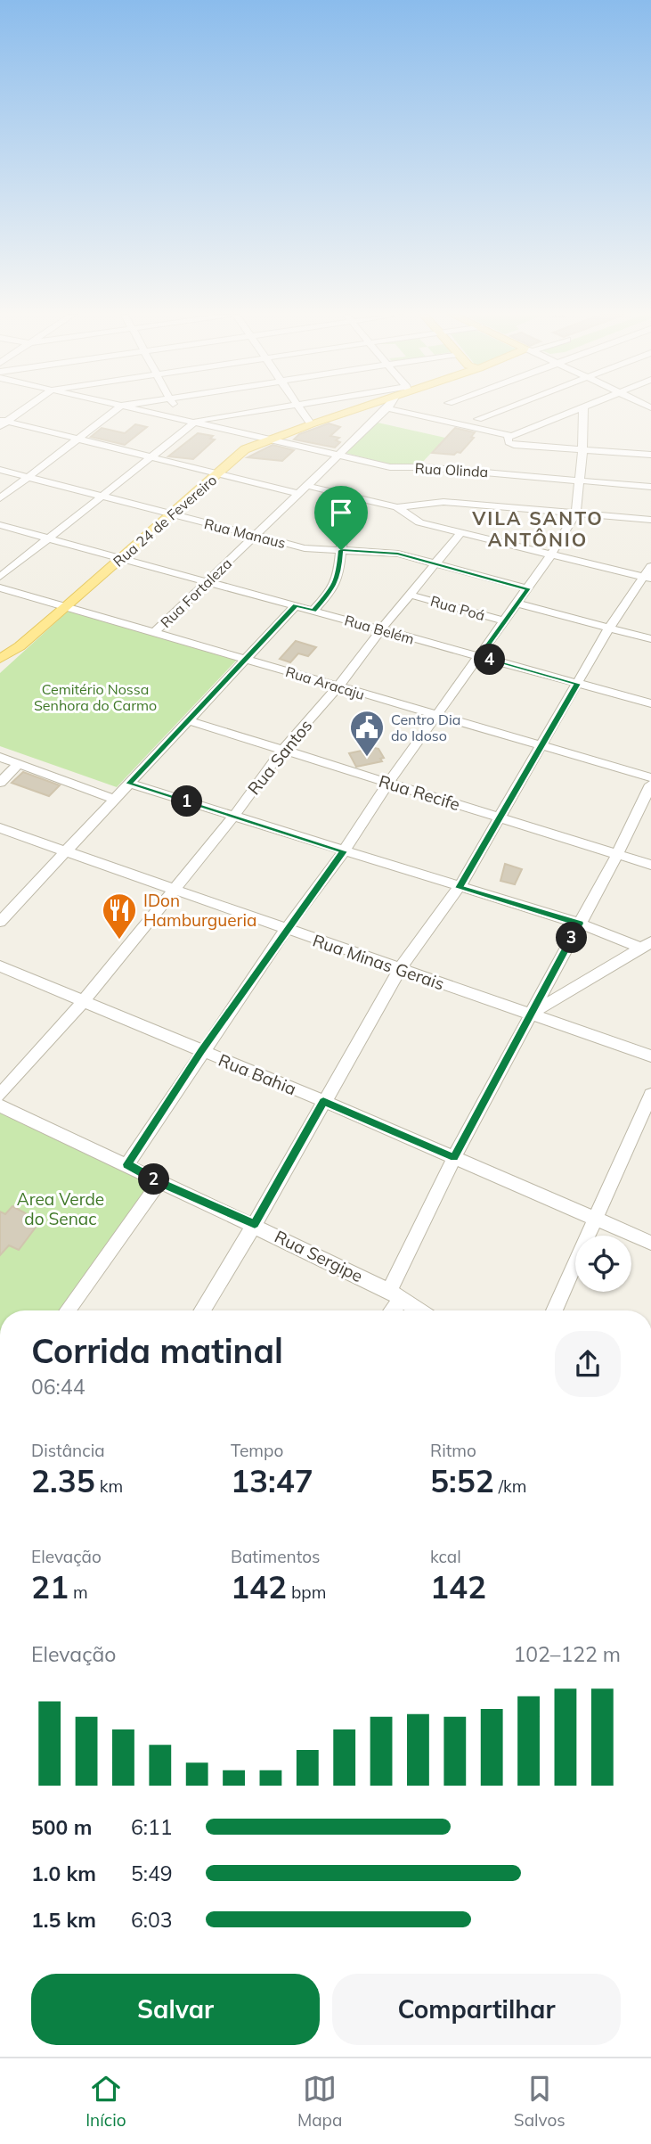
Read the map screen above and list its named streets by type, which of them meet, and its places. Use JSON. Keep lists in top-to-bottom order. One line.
{"streets":{"main road":["Rua 24 de Fevereiro"],"street":["Rua Olinda","Rua Manaus","Rua Fortaleza","Rua Poá","Rua Belém","Rua Aracaju","Rua Santos","Rua Recife","Rua Minas Gerais","Rua Bahia","Rua Sergipe"]},"crossings":[["Rua Olinda","Rua 24 de Fevereiro"],["Rua Olinda","Rua Fortaleza"],["Rua 24 de Fevereiro","Rua Manaus"],["Rua 24 de Fevereiro","Rua Belém"],["Rua 24 de Fevereiro","Rua Aracaju"],["Rua Manaus","Rua Fortaleza"],["Rua Manaus","Rua Santos"],["Rua Fortaleza","Rua Belém"],["Rua Fortaleza","Rua Aracaju"],["Rua Poá","Rua Santos"],["Rua Belém","Rua Santos"],["Rua Aracaju","Rua Santos"],["Rua Santos","Rua Recife"],["Rua Santos","Rua Minas Gerais"],["Rua Santos","Rua Bahia"]],"districts":["VILA SANTO ANTÔNIO"],"parks":["Cemitério Nossa Senhora do Carmo","Area Verde do Senac"],"places":{"public building":["Centro Dia do Idoso"],"restaurant":["IDon Hamburgueria"]},"page":{"pins":["4","1","3","2"],"heading":["Corrida matinal","06:44"],"stats":[["Distância","2.35 km"],["Tempo","13:47"],["Ritmo","5:52 /km"],["Elevação","21 m"],["Batimentos","142 bpm"],["kcal","142"]],"chart":["Elevação","102–122 m"],"list":[{"name":"500 m","note":"6:11"},{"name":"1.0 km","note":"5:49"},{"name":"1.5 km","note":"6:03"}],"buttons":["Salvar","Compartilhar"],"tabs":["Início","Mapa","Salvos"]}}
